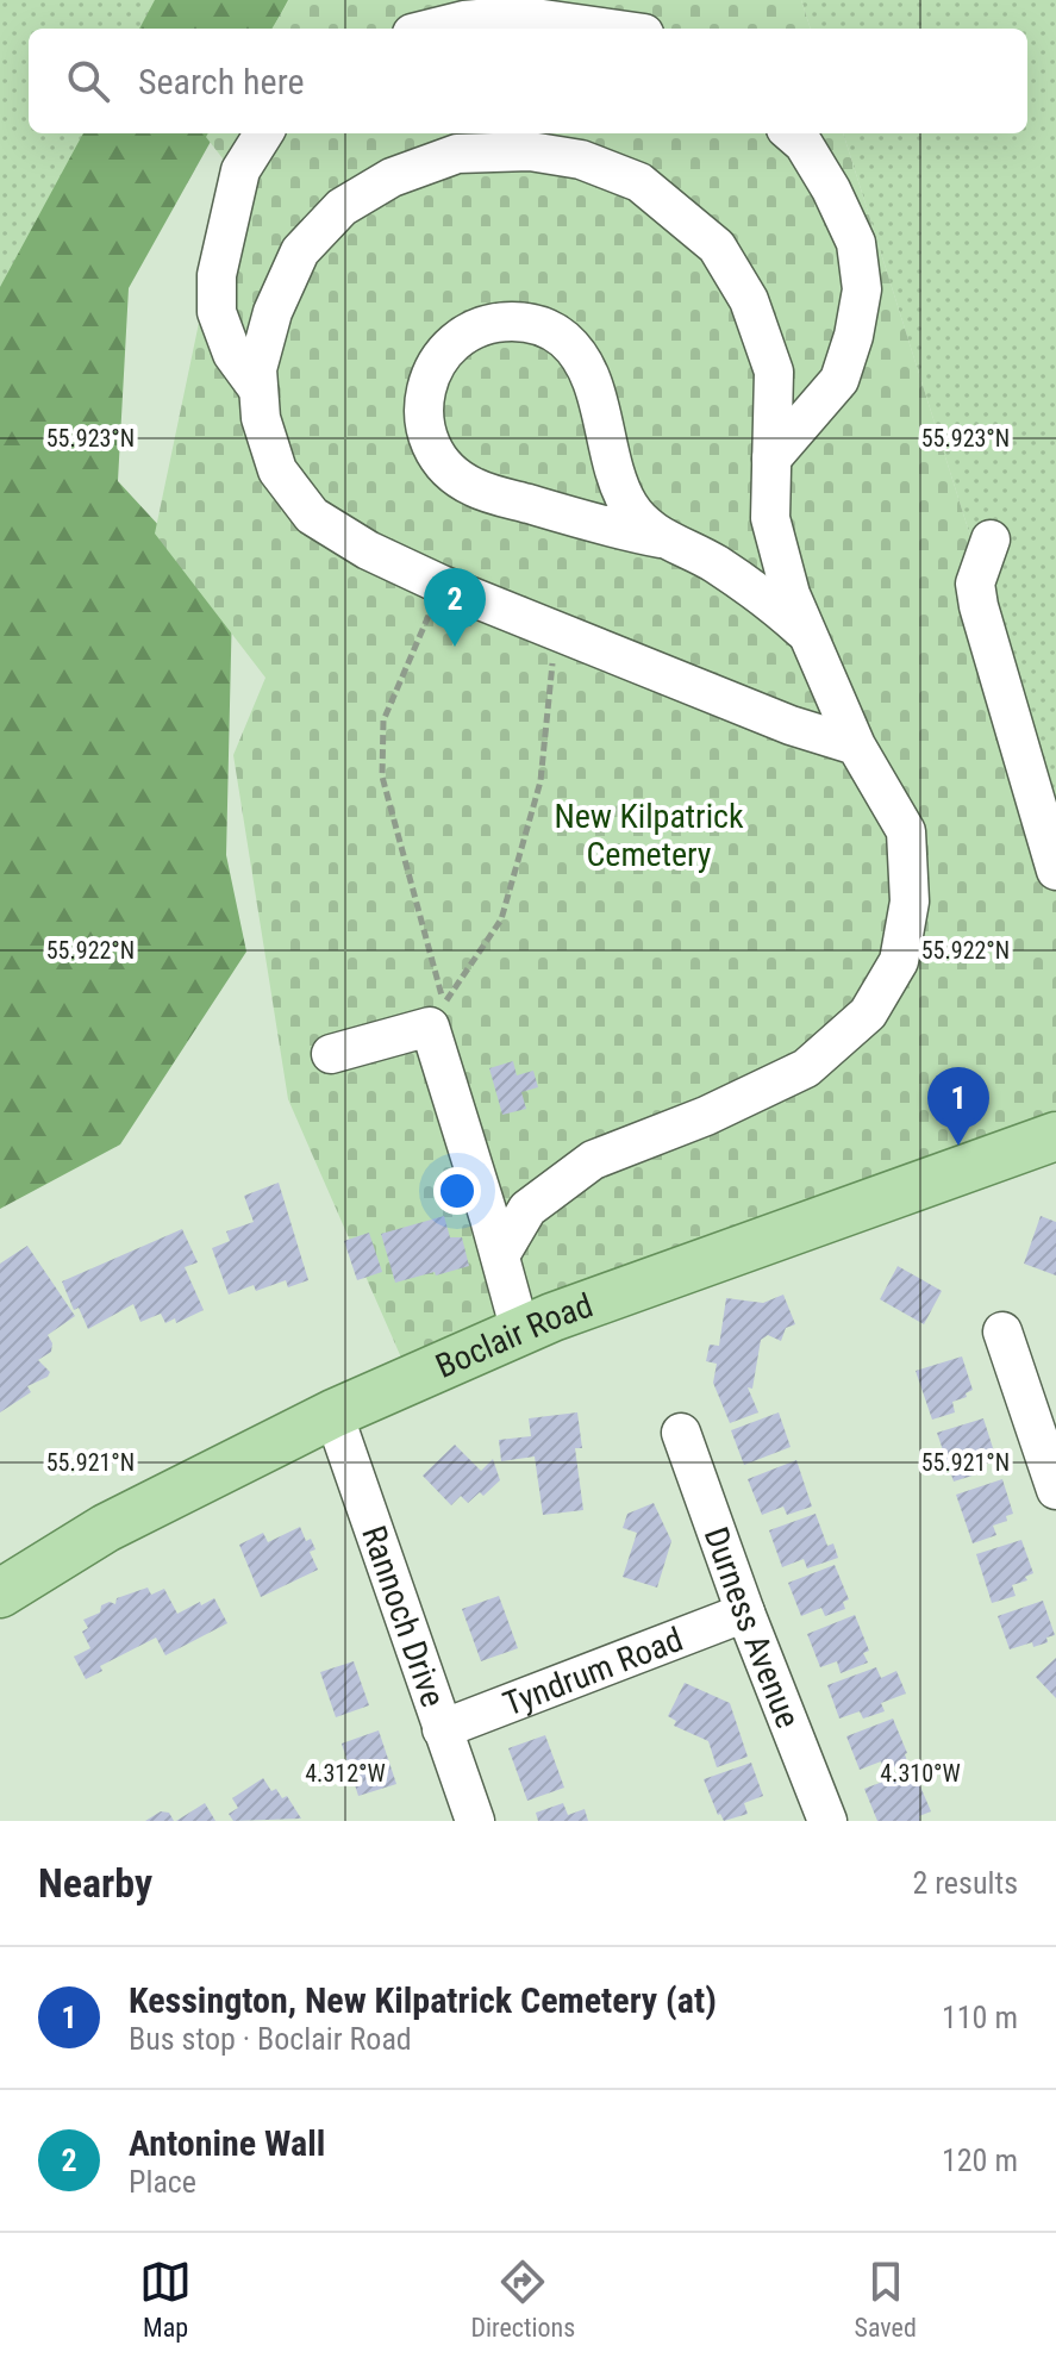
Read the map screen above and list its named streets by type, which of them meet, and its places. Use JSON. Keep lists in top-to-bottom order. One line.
{"streets":{"main road":["Boclair Road"],"street":["Rannoch Drive","Durness Avenue","Tyndrum Road"]},"crossings":[["Boclair Road","Rannoch Drive"],["Rannoch Drive","Tyndrum Road"],["Durness Avenue","Tyndrum Road"]],"parks":["New Kilpatrick Cemetery"],"page":{"search":"Search here","pins":["2","1"],"heading":["Nearby","2 results"],"list":[{"mark":"1","name":"Kessington, New Kilpatrick Cemetery (at)","note":"Bus stop · Boclair Road","value":"110 m"},{"mark":"2","name":"Antonine Wall","note":"Place","value":"120 m"}],"nav":["Map","Directions","Saved"]},"coordinates":["55.923°N","55.922°N","55.921°N","4.312°W","4.310°W"]}
